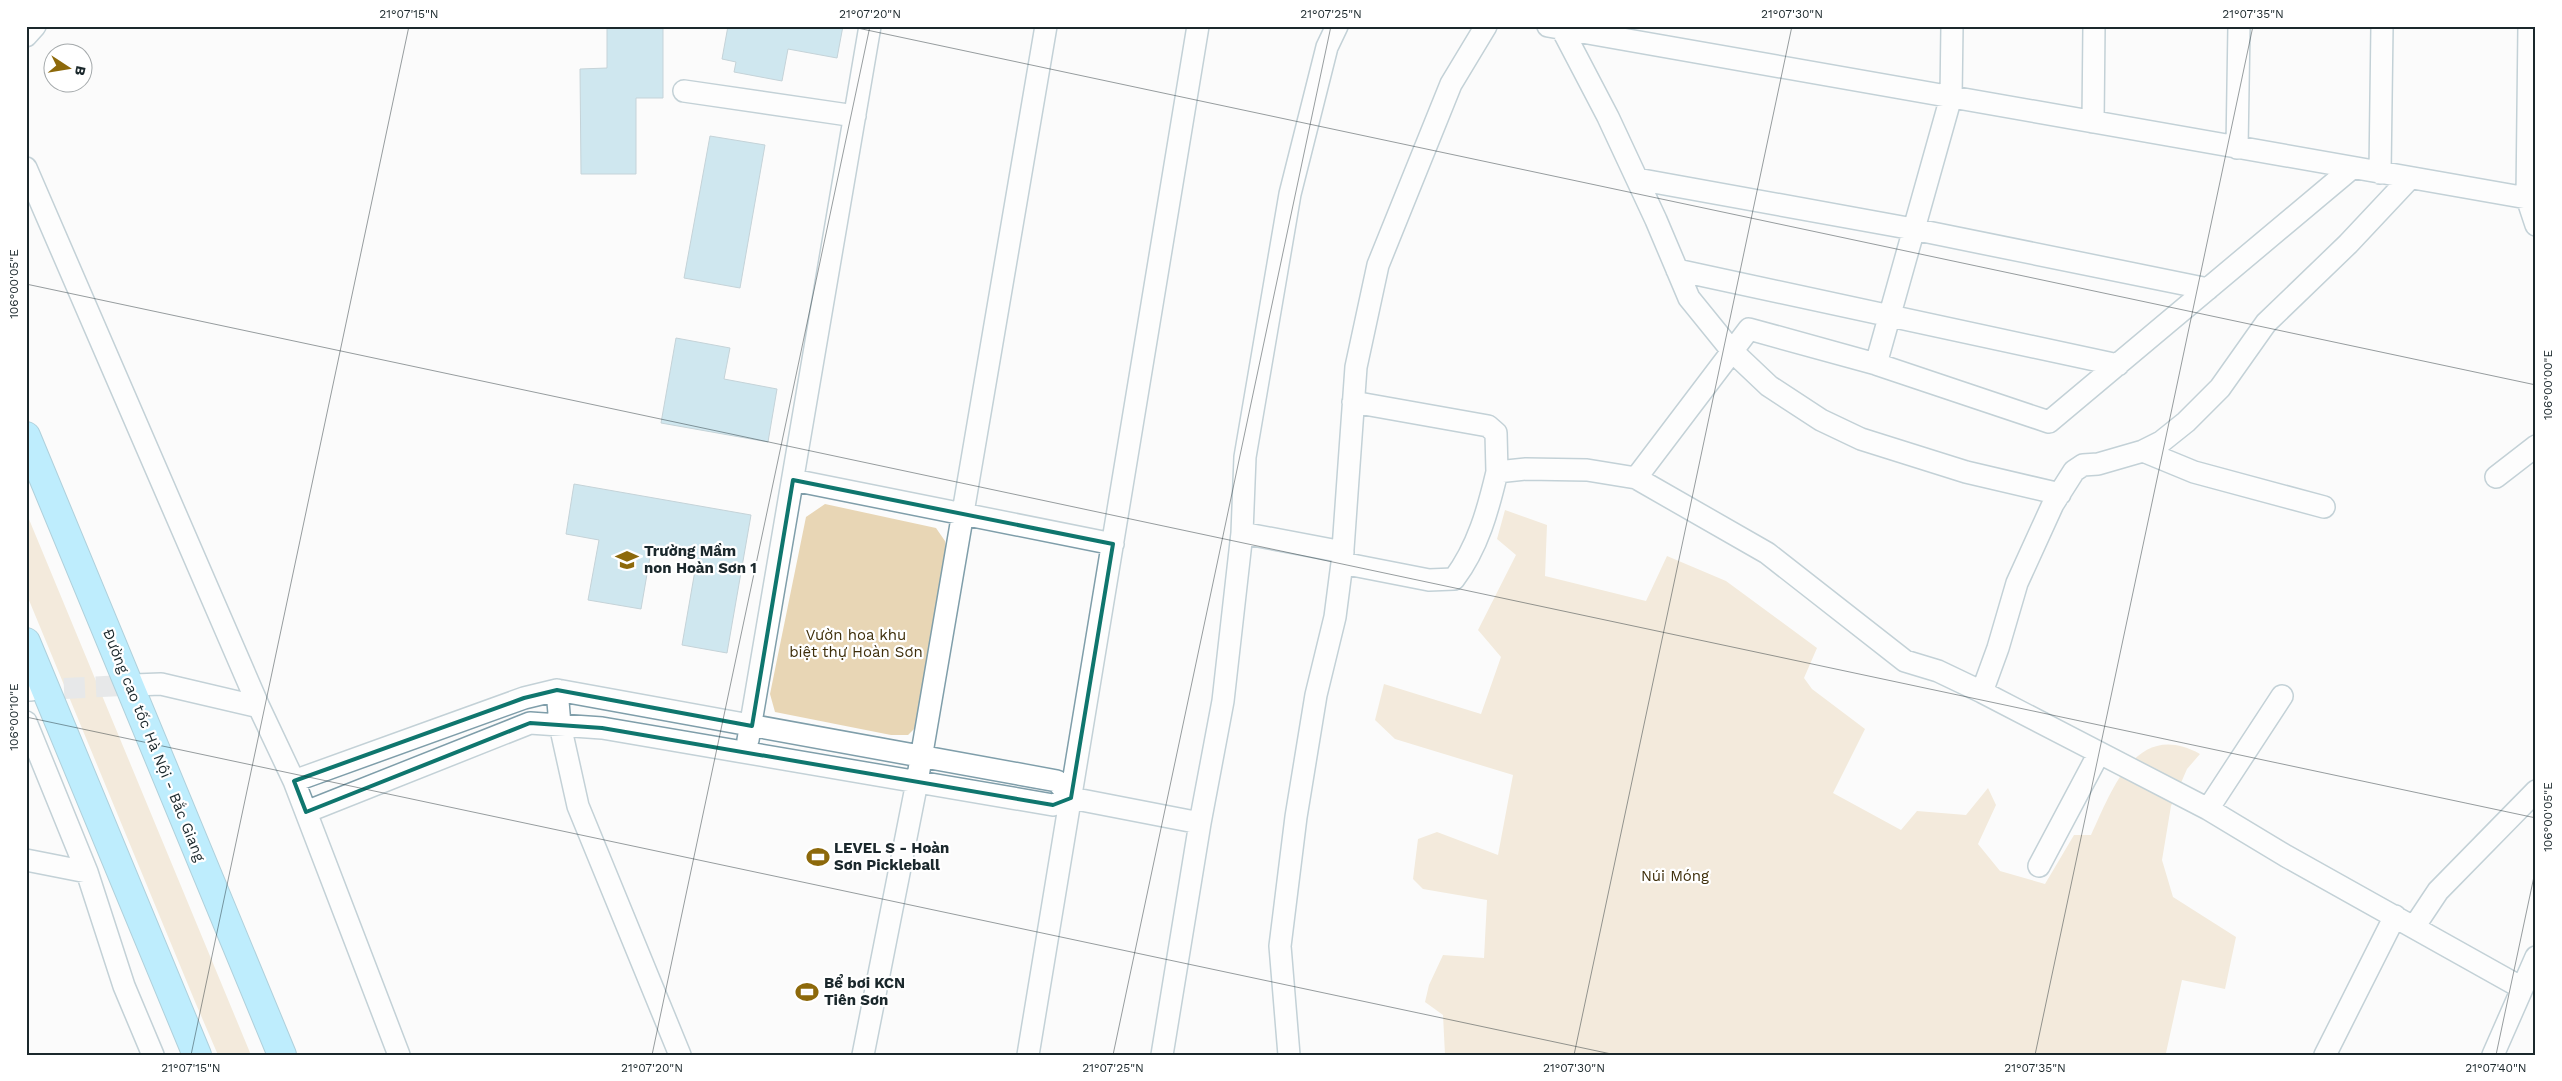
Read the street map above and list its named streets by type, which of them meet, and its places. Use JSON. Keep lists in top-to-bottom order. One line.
{"streets":{"highway":["Đường cao tốc Hà Nội - Bắc Giang"]},"parks":["Vườn hoa khu biệt thự Hoàn Sơn","Núi Móng"],"places":{"school or university":["Trường Mầm non Hoàn Sơn 1"],"sports":["LEVEL S - Hoàn Sơn Pickleball","Bể bơi KCN Tiên Sơn"]},"north":"right","coordinates":["21°07'15\"N","21°07'20\"N","21°07'25\"N","21°07'30\"N","21°07'35\"N","106°00'05\"E","106°00'00\"E","106°00'10\"E","21°07'40\"N"]}
